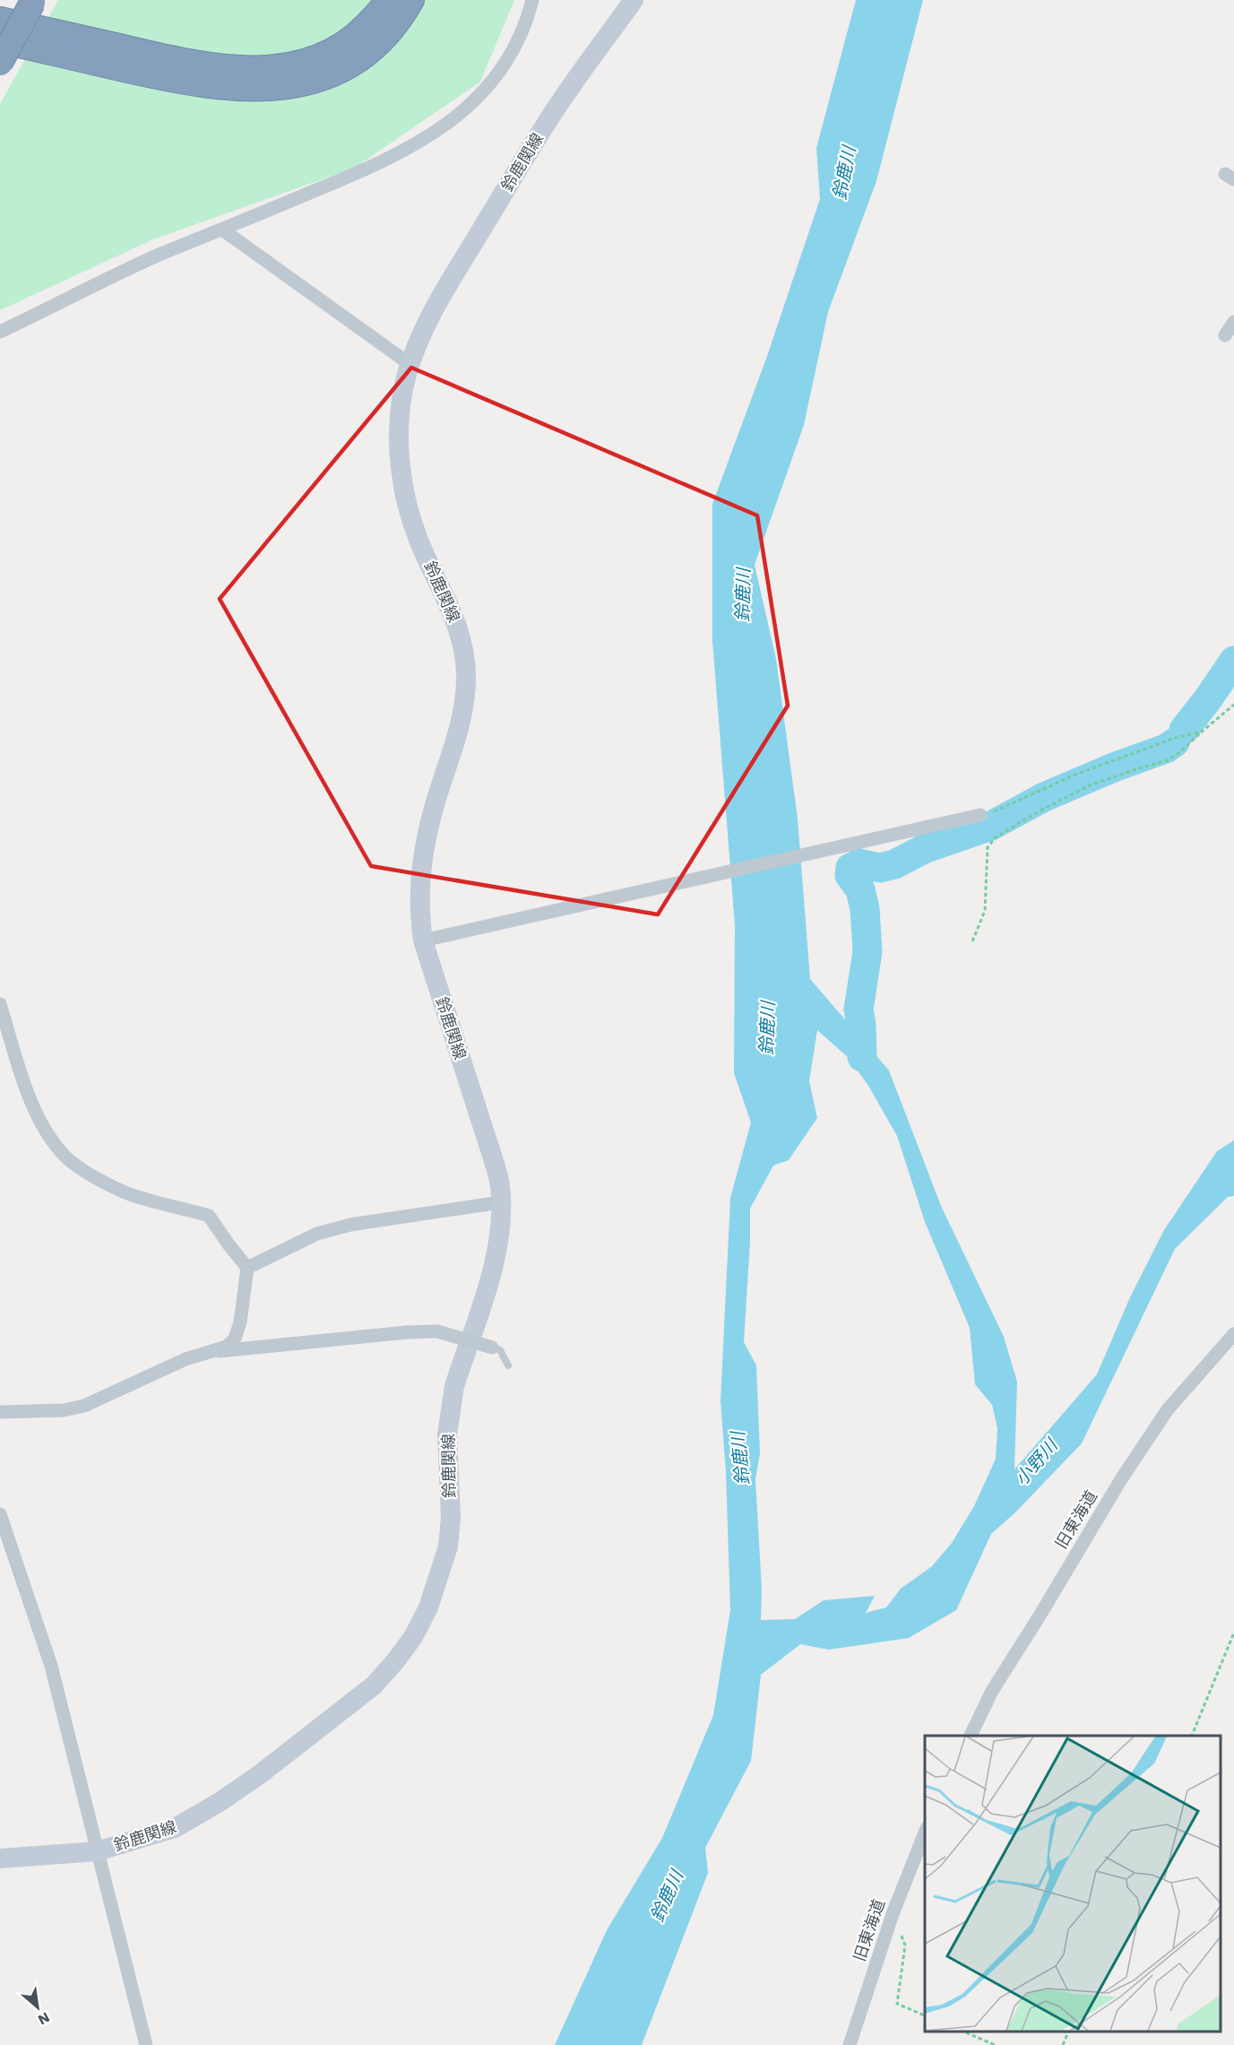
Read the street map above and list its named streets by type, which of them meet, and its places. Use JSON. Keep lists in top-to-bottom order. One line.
{"streets":{"main road":["鈴鹿関線"],"street":["旧東海道"]},"water":["鈴鹿川","小野川"],"north":"bottom right"}
